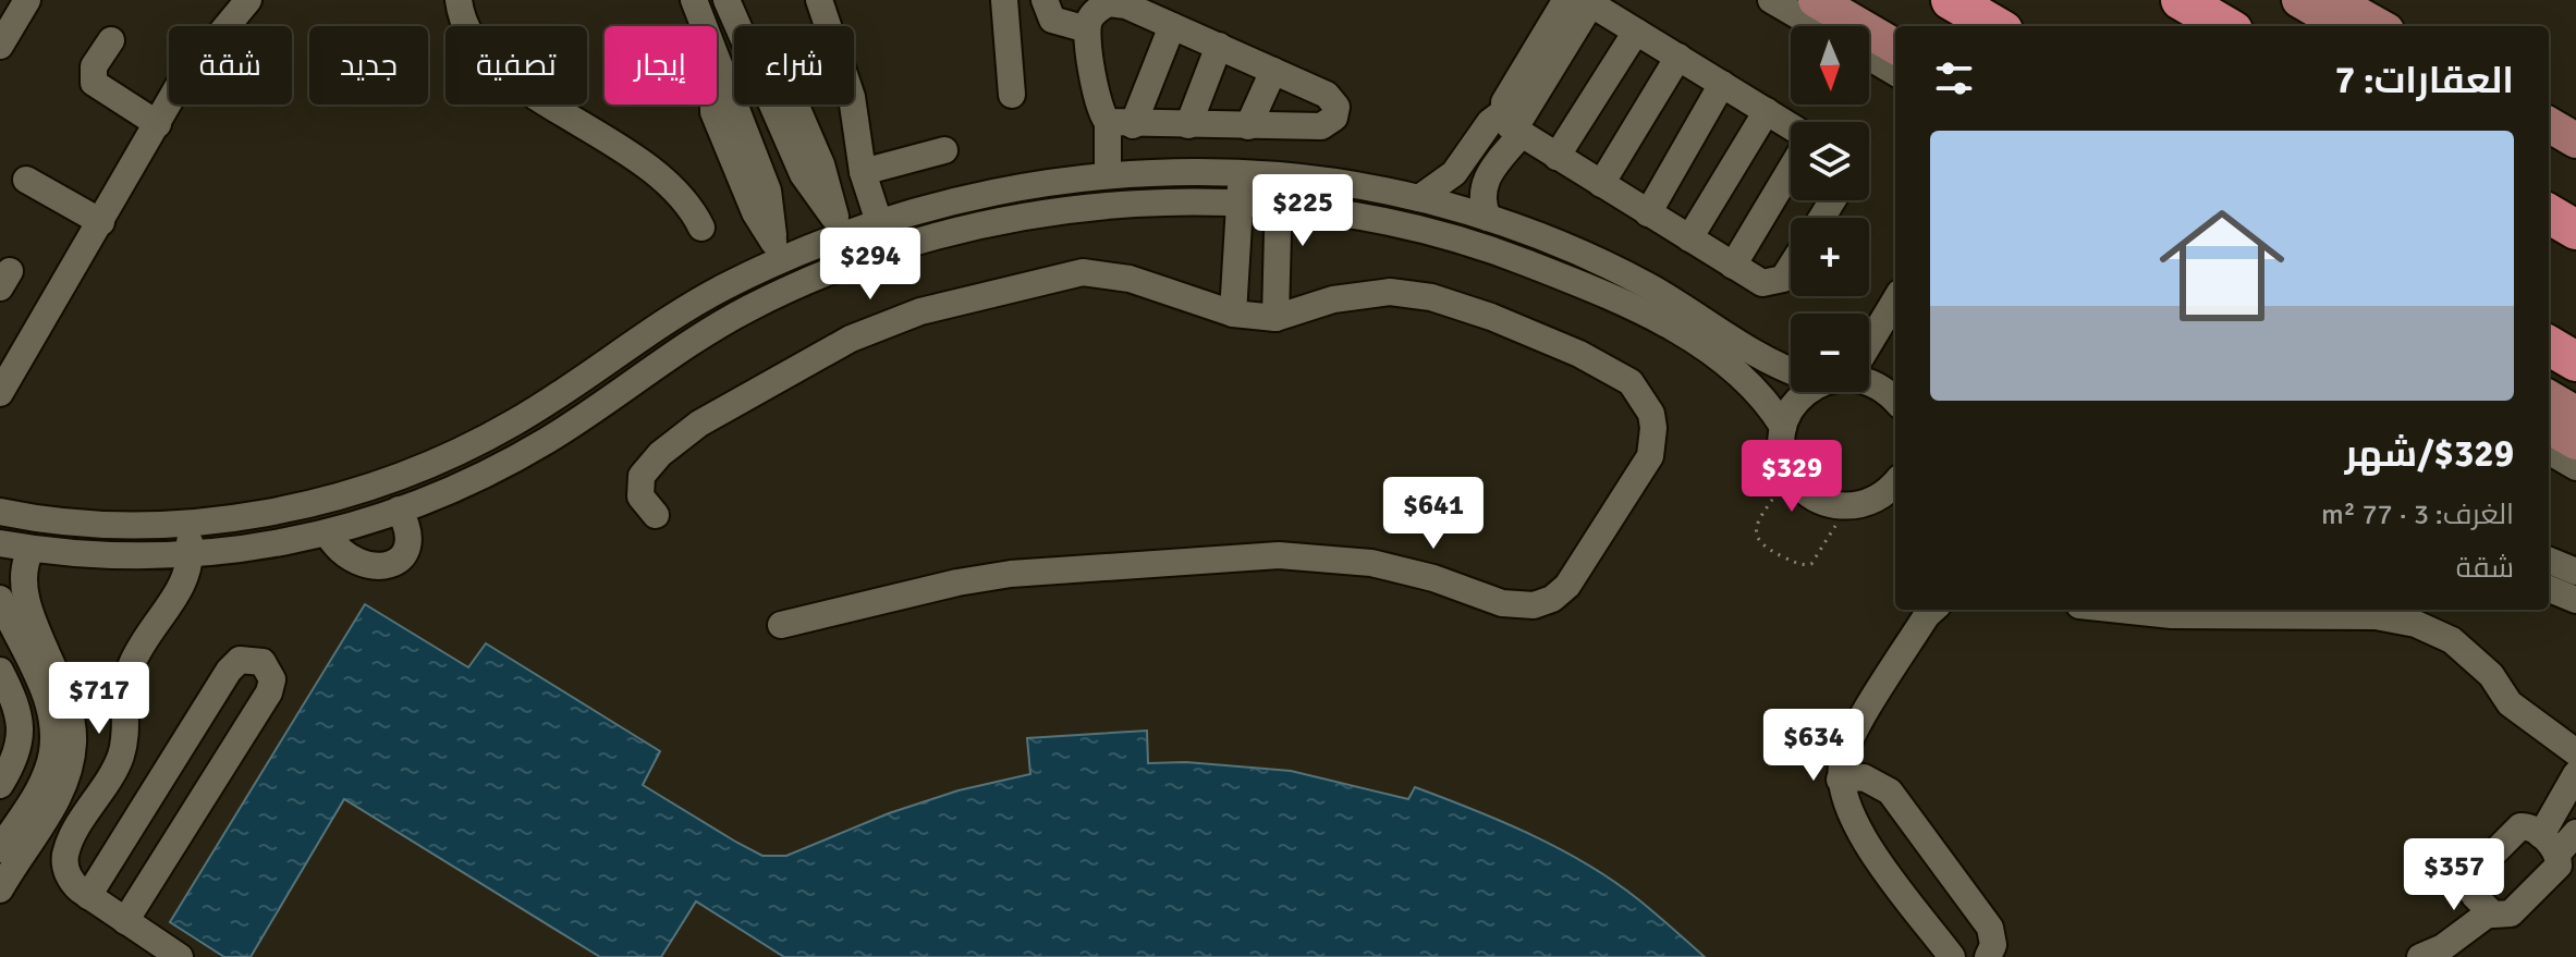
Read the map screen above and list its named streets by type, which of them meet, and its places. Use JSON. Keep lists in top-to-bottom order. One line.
{"north":"bottom","page":{"map_buttons":["+","−"],"chip":["شراء","إيجار","تصفية","جديد","شقة"],"heading":"العقارات: 7","list":[{"name":"$329/شهر","note":"الغرف: 3 · 77 m² · شقة"}],"price":["$225","$294","$329","$641","$717","$634","$357"]}}
